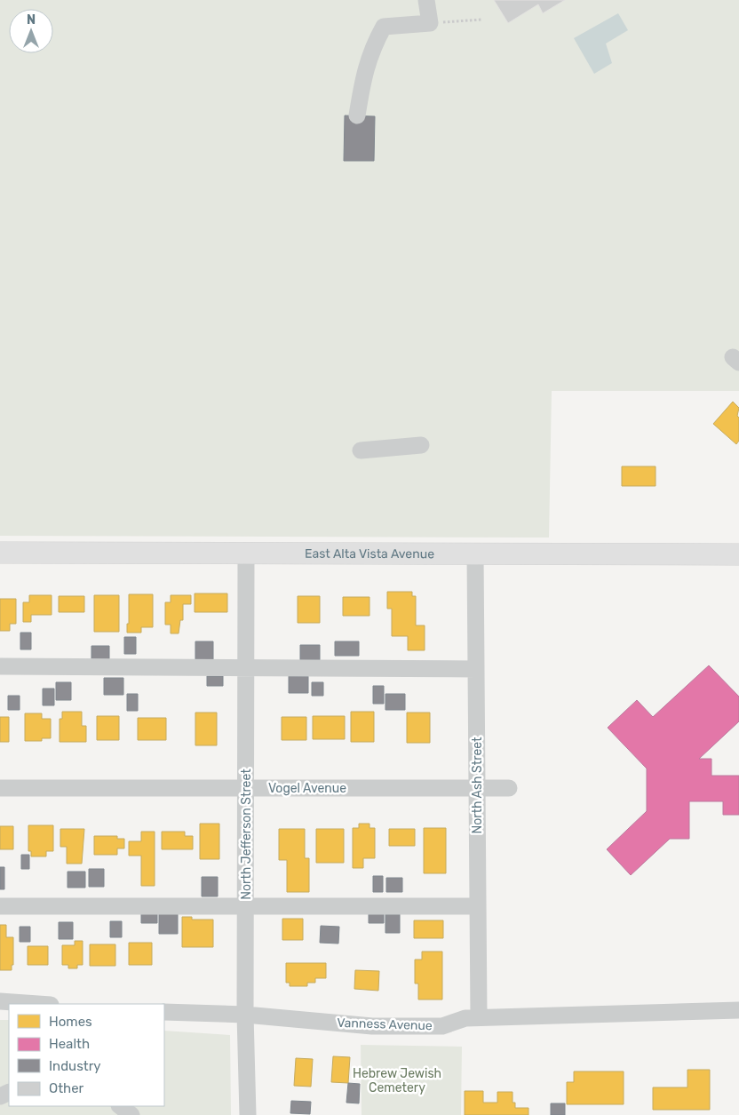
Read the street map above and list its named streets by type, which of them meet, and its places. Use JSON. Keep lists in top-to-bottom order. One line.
{"streets":{"main road":["East Alta Vista Avenue"],"street":["North Ash Street","Vogel Avenue","North Jefferson Street","Vanness Avenue"]},"crossings":[["East Alta Vista Avenue","North Ash Street"],["East Alta Vista Avenue","North Jefferson Street"],["North Ash Street","Vogel Avenue"],["North Ash Street","Vanness Avenue"],["Vogel Avenue","North Jefferson Street"],["North Jefferson Street","Vanness Avenue"]],"parks":["Hebrew Jewish Cemetery"],"legend":["Homes","Health","Industry","Other"],"north":"top"}
